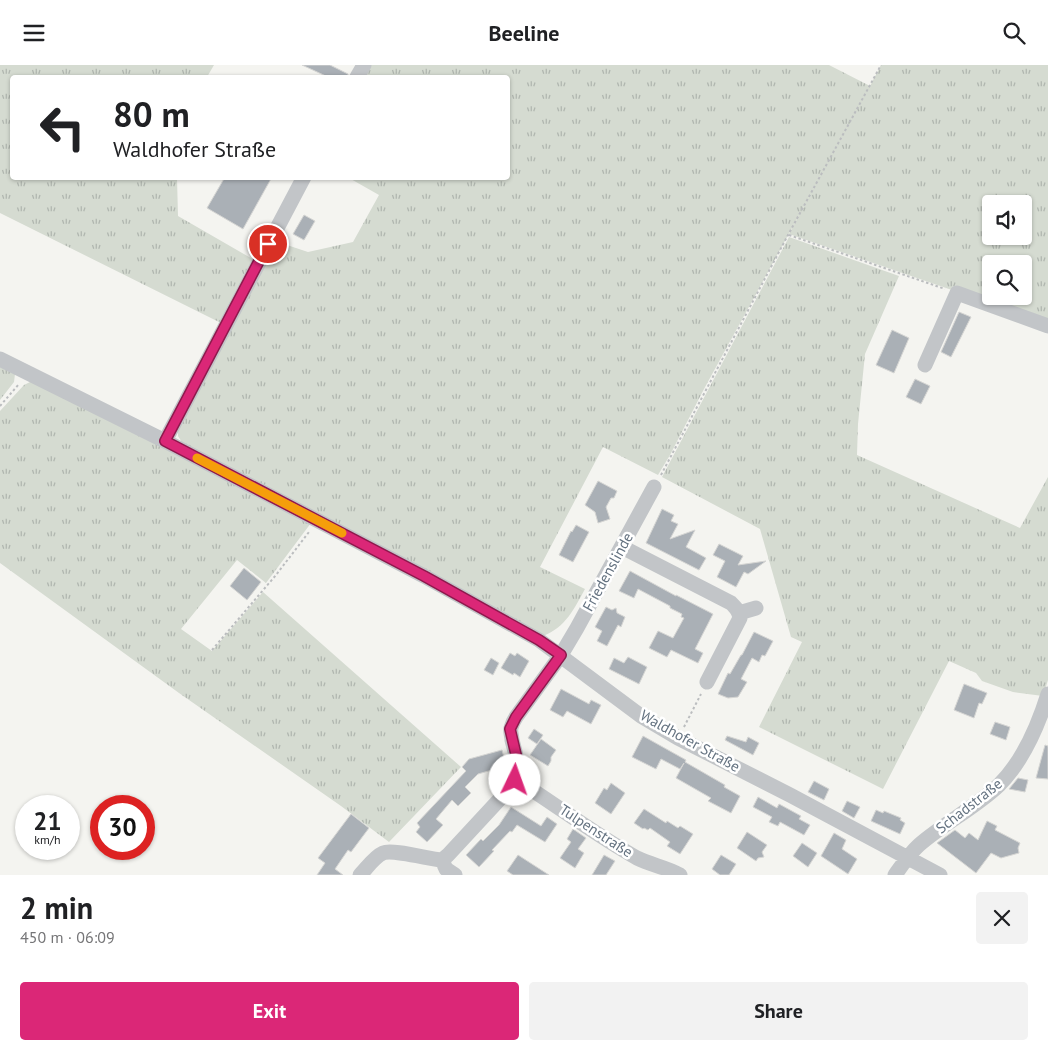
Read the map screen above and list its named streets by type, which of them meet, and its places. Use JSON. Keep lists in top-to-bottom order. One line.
{"streets":{"street":["Friedenslinde","Waldhofer Straße","Schadstraße","Tulpenstraße"]},"crossings":[["Friedenslinde","Waldhofer Straße"],["Friedenslinde","Tulpenstraße"],["Waldhofer Straße","Schadstraße"]],"page":{"header":"Beeline","turn":["80 m","Waldhofer Straße"],"speed":"21 km/h","limit":"30","heading":["2 min","450 m · 06:09"],"buttons":["Exit","Share"]}}
